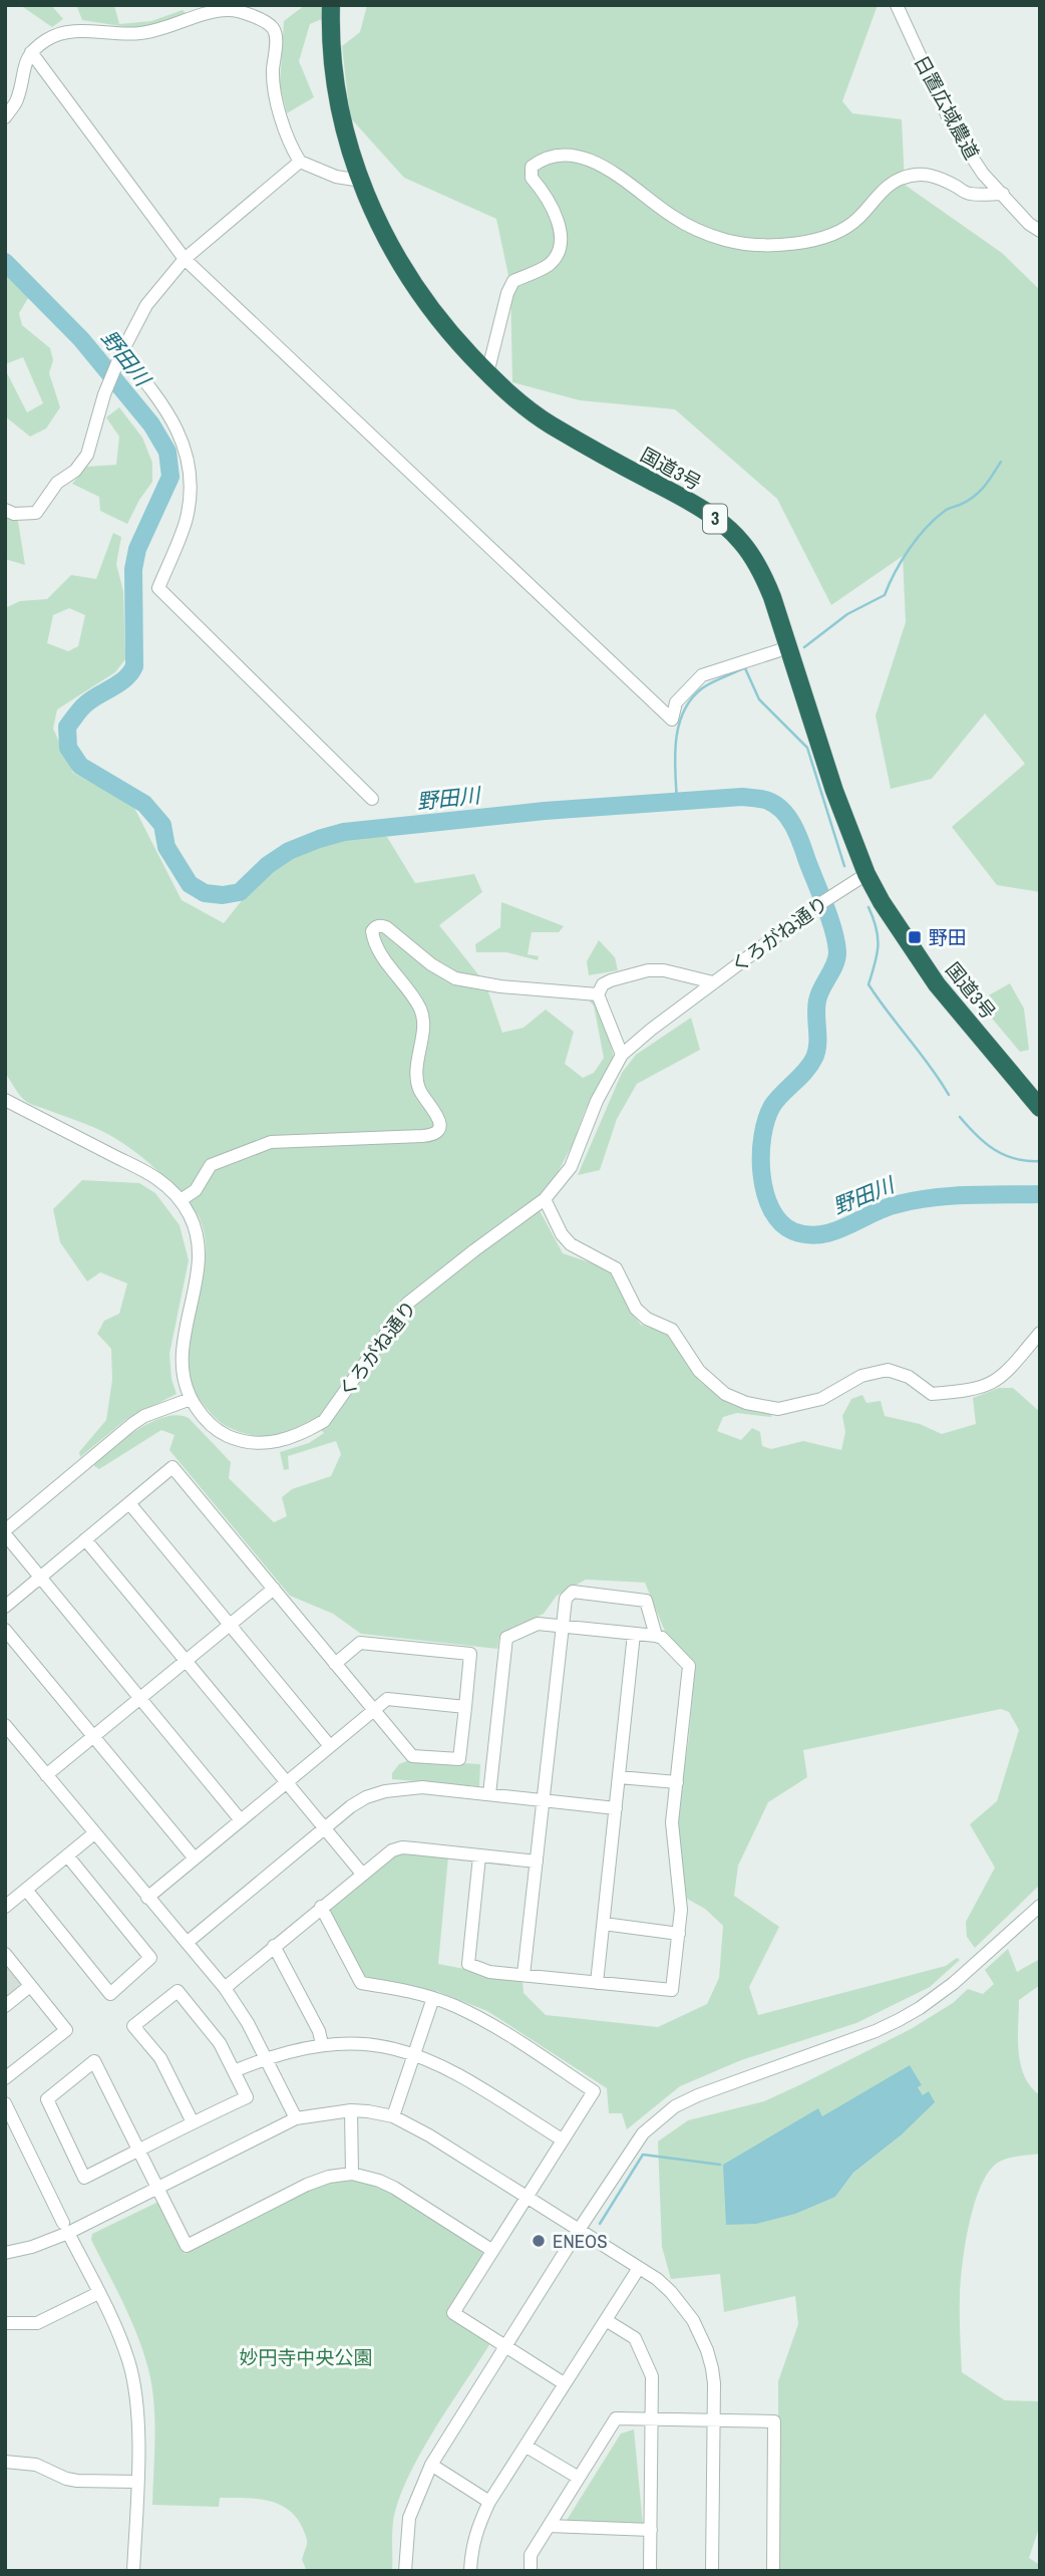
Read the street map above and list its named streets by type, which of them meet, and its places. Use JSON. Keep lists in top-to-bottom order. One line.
{"streets":{"highway":["国道3号","3"],"street":["日置広域農道","くろがね通り"]},"crossings":[["国道3号","くろがね通り"]],"water":["野田川"],"parks":["妙円寺中央公園"],"places":{"transit":["野田"],"other":["ENEOS"]}}
